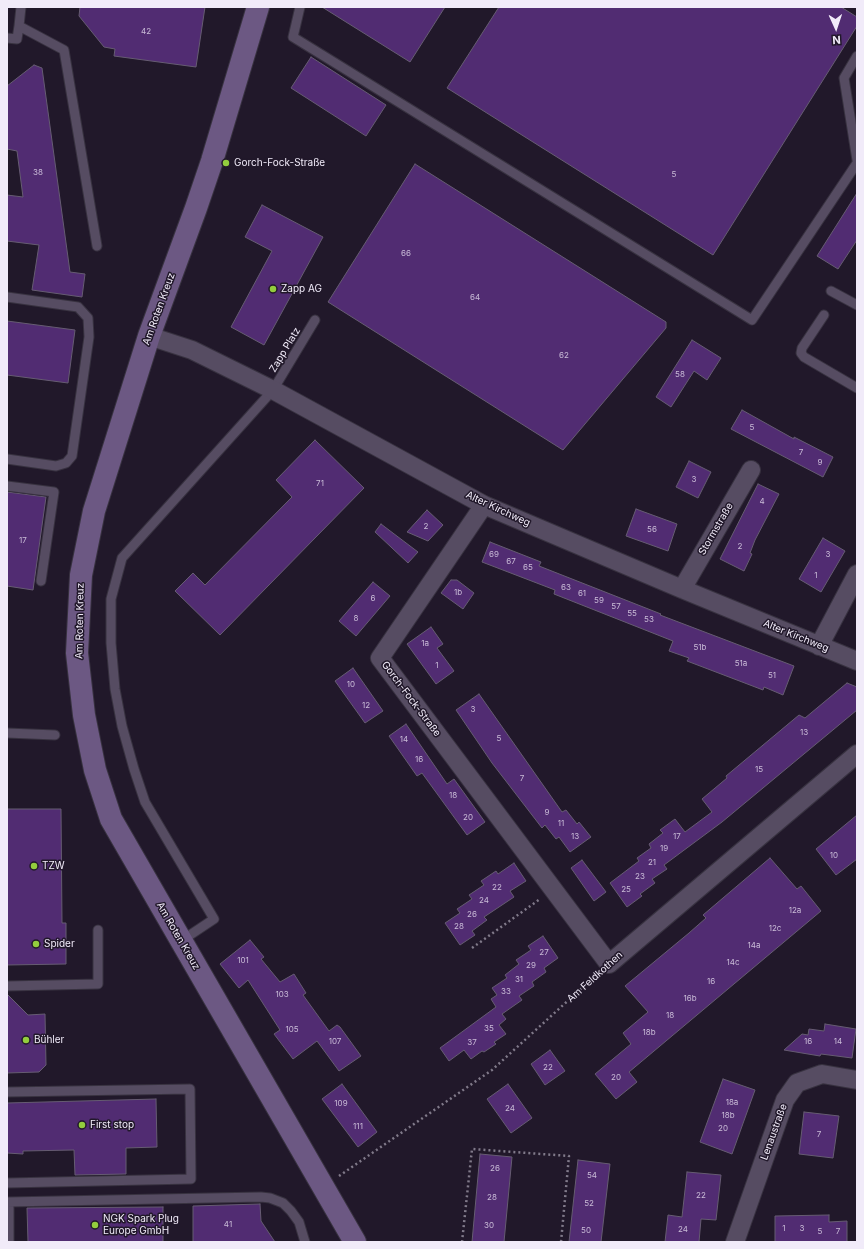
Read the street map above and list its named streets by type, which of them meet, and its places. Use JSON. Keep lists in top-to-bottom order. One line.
{"streets":{"street":["Am Roten Kreuz","Alter Kirchweg","Stormstraße","Gorch-Fock-Straße","Am Feldkothen","Lenaustraße"],"lane":["Zapp Platz"]},"crossings":[["Am Roten Kreuz","Zapp Platz"],["Am Roten Kreuz","Alter Kirchweg"],["Am Roten Kreuz","Am Feldkothen"],["Zapp Platz","Alter Kirchweg"],["Alter Kirchweg","Stormstraße"],["Alter Kirchweg","Gorch-Fock-Straße"],["Gorch-Fock-Straße","Am Feldkothen"]],"places":["Gorch-Fock-Straße","Zapp AG","TZW","Spider","Bühler","First stop","NGK Spark Plug Europe GmbH"],"house_numbers":["42","38","5","66","64","62","58","5","7","9","3","71","4","2","56","17","2","69","3","67","65","1","63","1b","61","6","59","57","55","8","53","1a","51b","51a","1","51","10","12","3","13","5","14","16","15","7","18","9","20","11","13","17","19","10","21","23","22","25","24","12a","26","28","12c","14a","27","101","14c","29","31","16","33","103","16b","18","35","105","18b","107","16","14","37","22","20","18a","109","24","18b","111","20","7","26","54","22","28","52","41","30","1","3","24","50","5","7"],"north":"bottom"}
